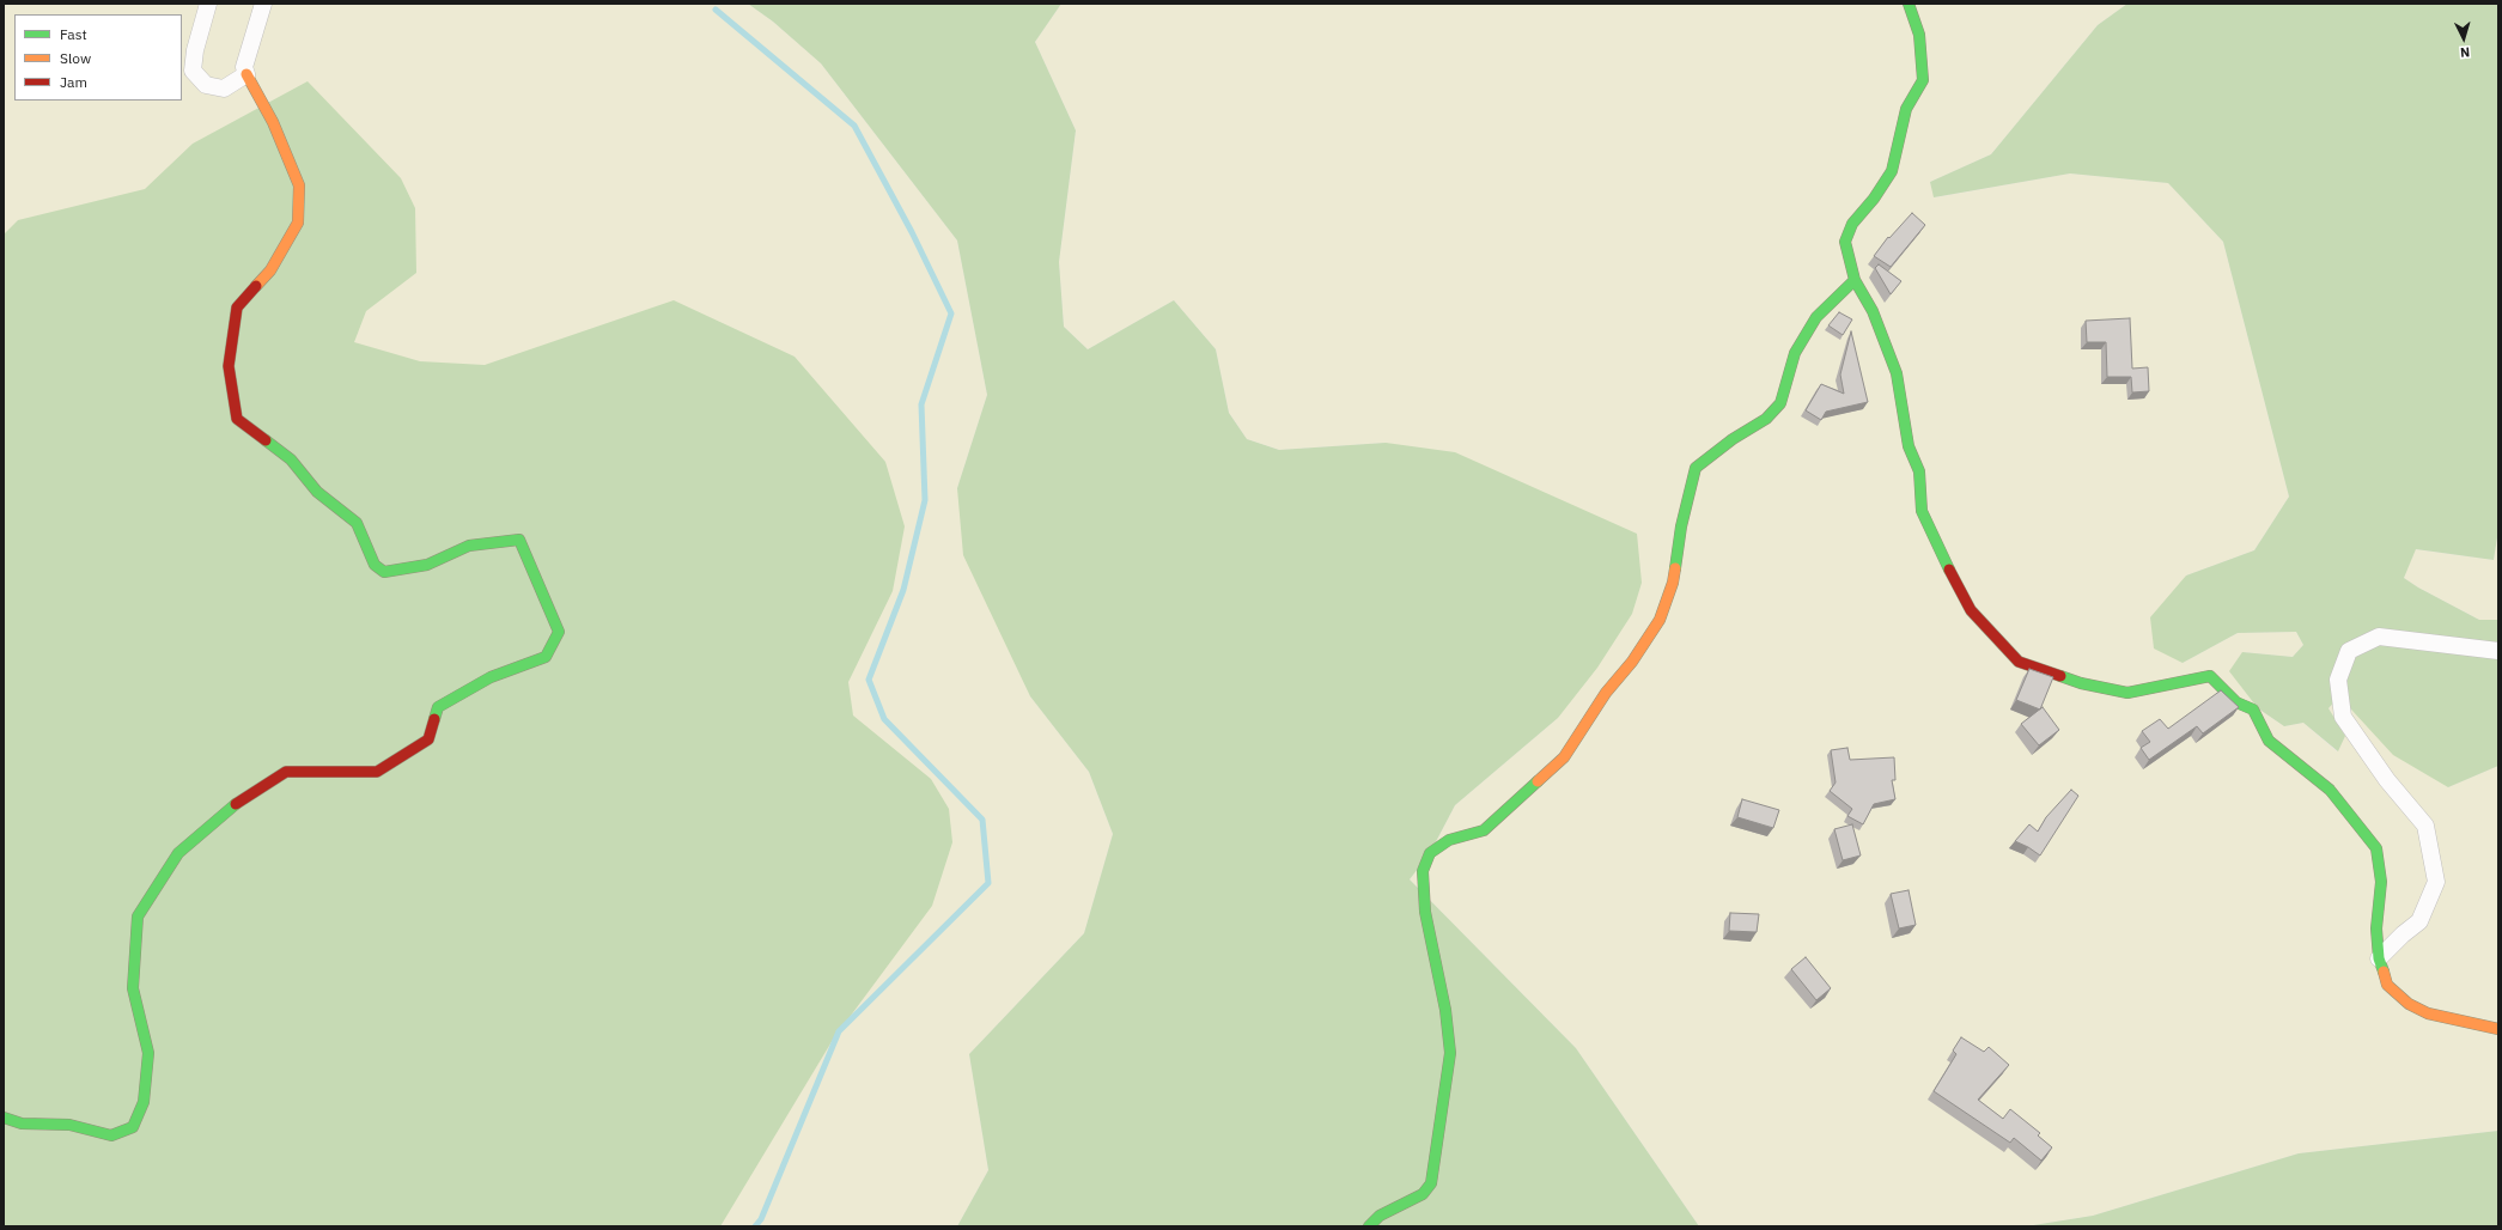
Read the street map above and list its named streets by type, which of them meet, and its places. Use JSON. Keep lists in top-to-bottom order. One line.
{"legend":["Fast","Slow","Jam"],"north":"bottom"}
